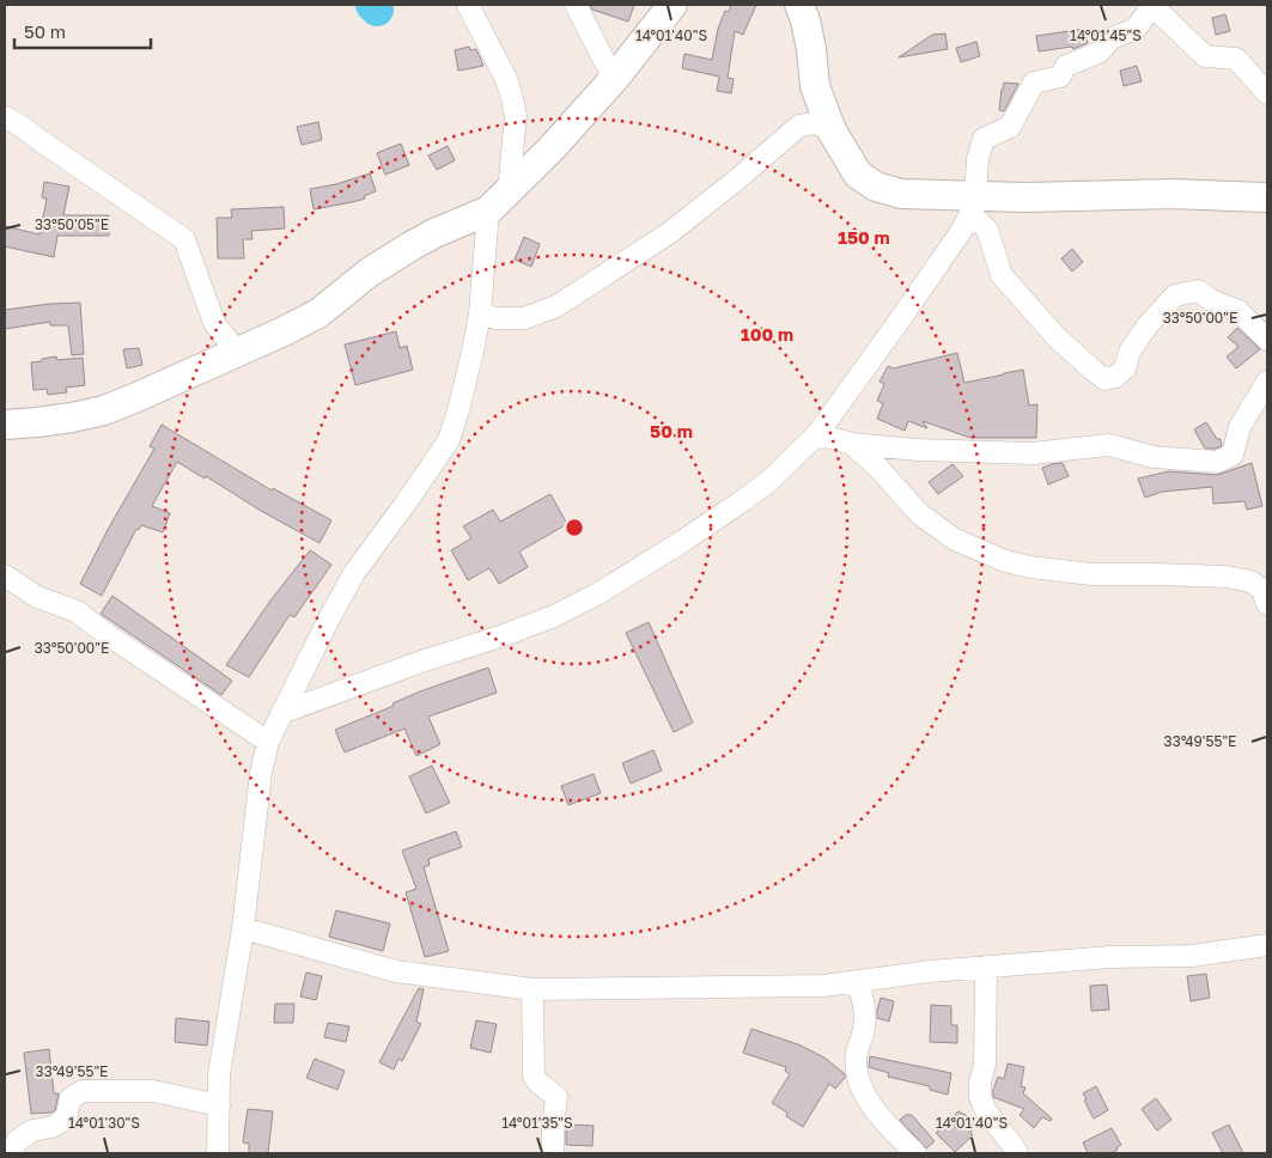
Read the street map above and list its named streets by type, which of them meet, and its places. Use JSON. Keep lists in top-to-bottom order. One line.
{"scale_bar":"50 m","coordinates":["14°01'40\"S","14°01'45\"S","33°50'05\"E","33°50'00\"E","33°49'55\"E","14°01'30\"S","14°01'35\"S"],"rings":["150 m","100 m","50 m"]}
